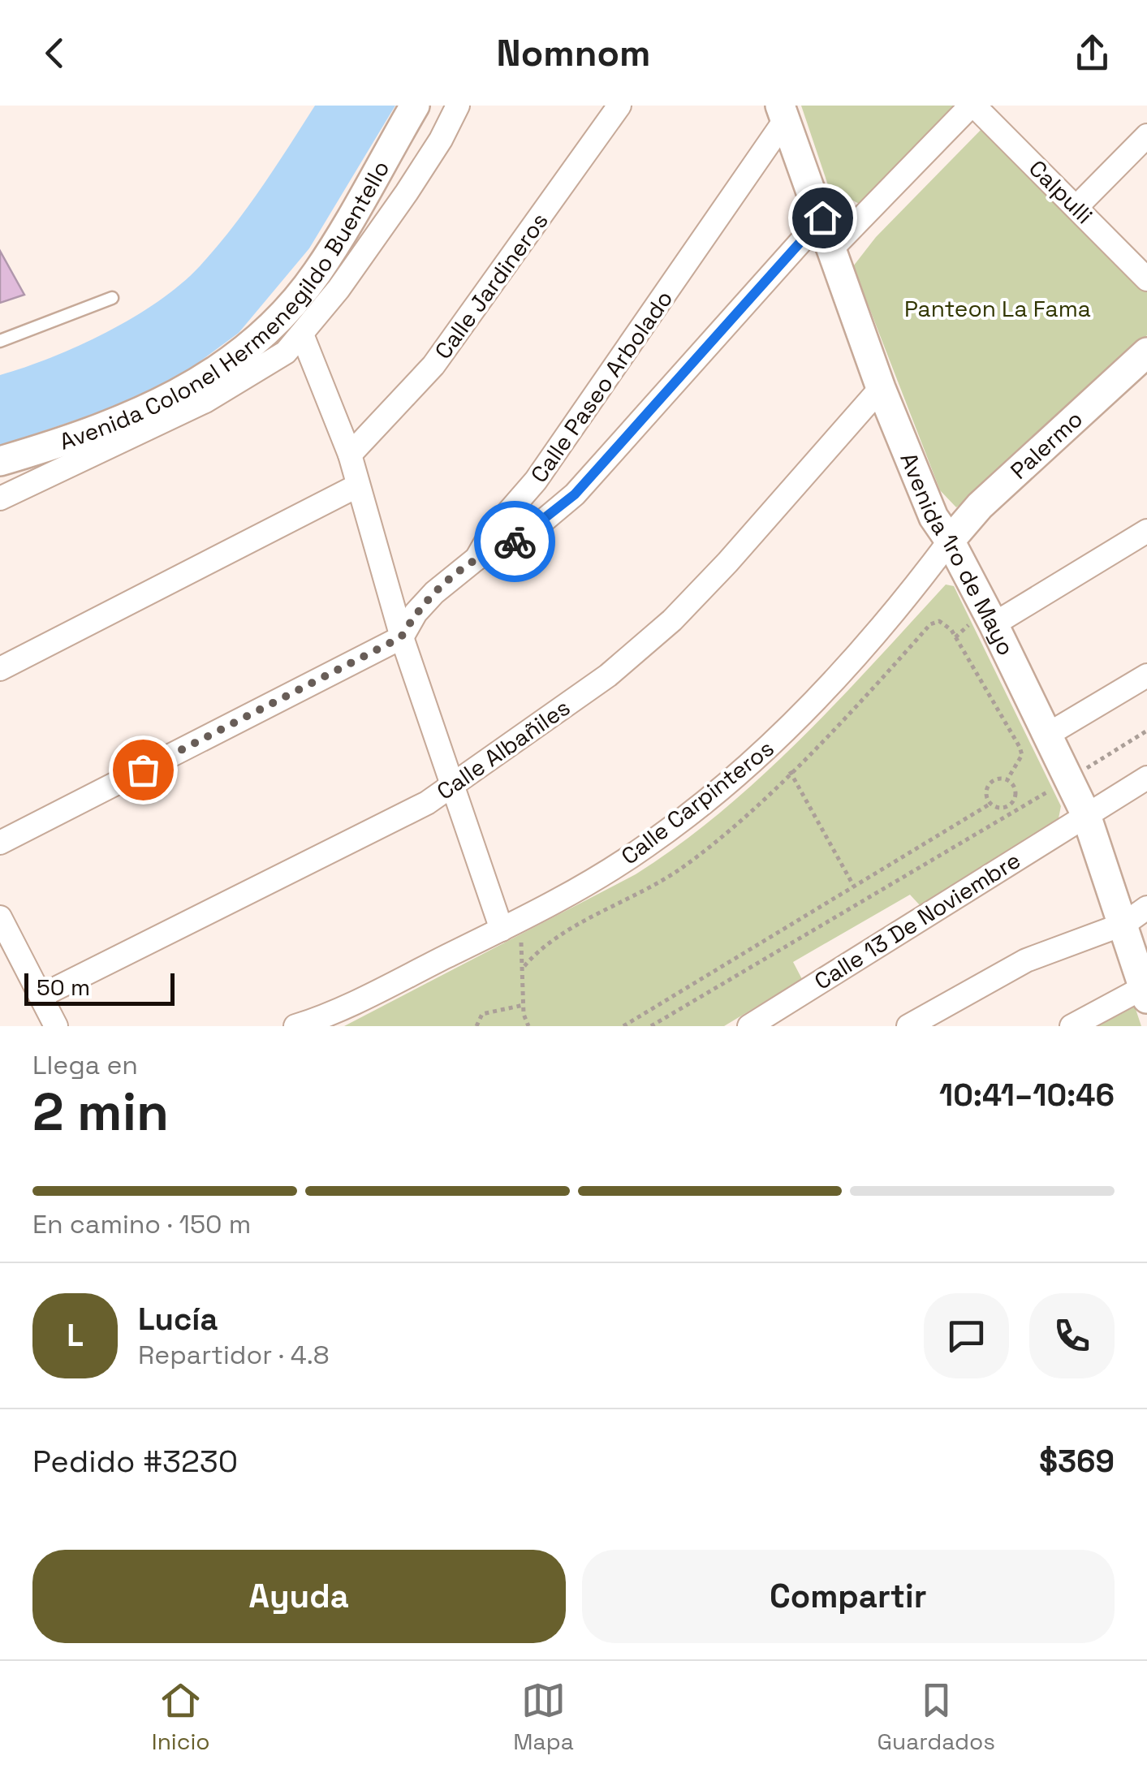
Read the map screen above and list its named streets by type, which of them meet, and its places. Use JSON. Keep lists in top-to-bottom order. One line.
{"streets":{"street":["Calpulli","Calle Jardineros","Avenida Colonel Hermenegildo Buentello","Calle Paseo Arbolado","Palermo","Avenida 1ro de Mayo","Calle Albañiles","Calle Carpinteros","Calle 13 De Noviembre"]},"crossings":[["Calle Paseo Arbolado","Avenida 1ro de Mayo"],["Palermo","Avenida 1ro de Mayo"],["Palermo","Calle Carpinteros"],["Avenida 1ro de Mayo","Calle Albañiles"],["Avenida 1ro de Mayo","Calle Carpinteros"],["Avenida 1ro de Mayo","Calle 13 De Noviembre"]],"parks":["Panteon La Fama"],"scale_bar":"50 m","page":{"header":"Nomnom","scale":"50 m","heading":["2 min","Llega en","10:41–10:46"],"panel":["Lucía","Repartidor · 4.8","Pedido #3230","$369"],"bar":"En camino · 150 m","round":"L","buttons":["Ayuda","Compartir"],"tabs":["Inicio","Mapa","Guardados"]}}
